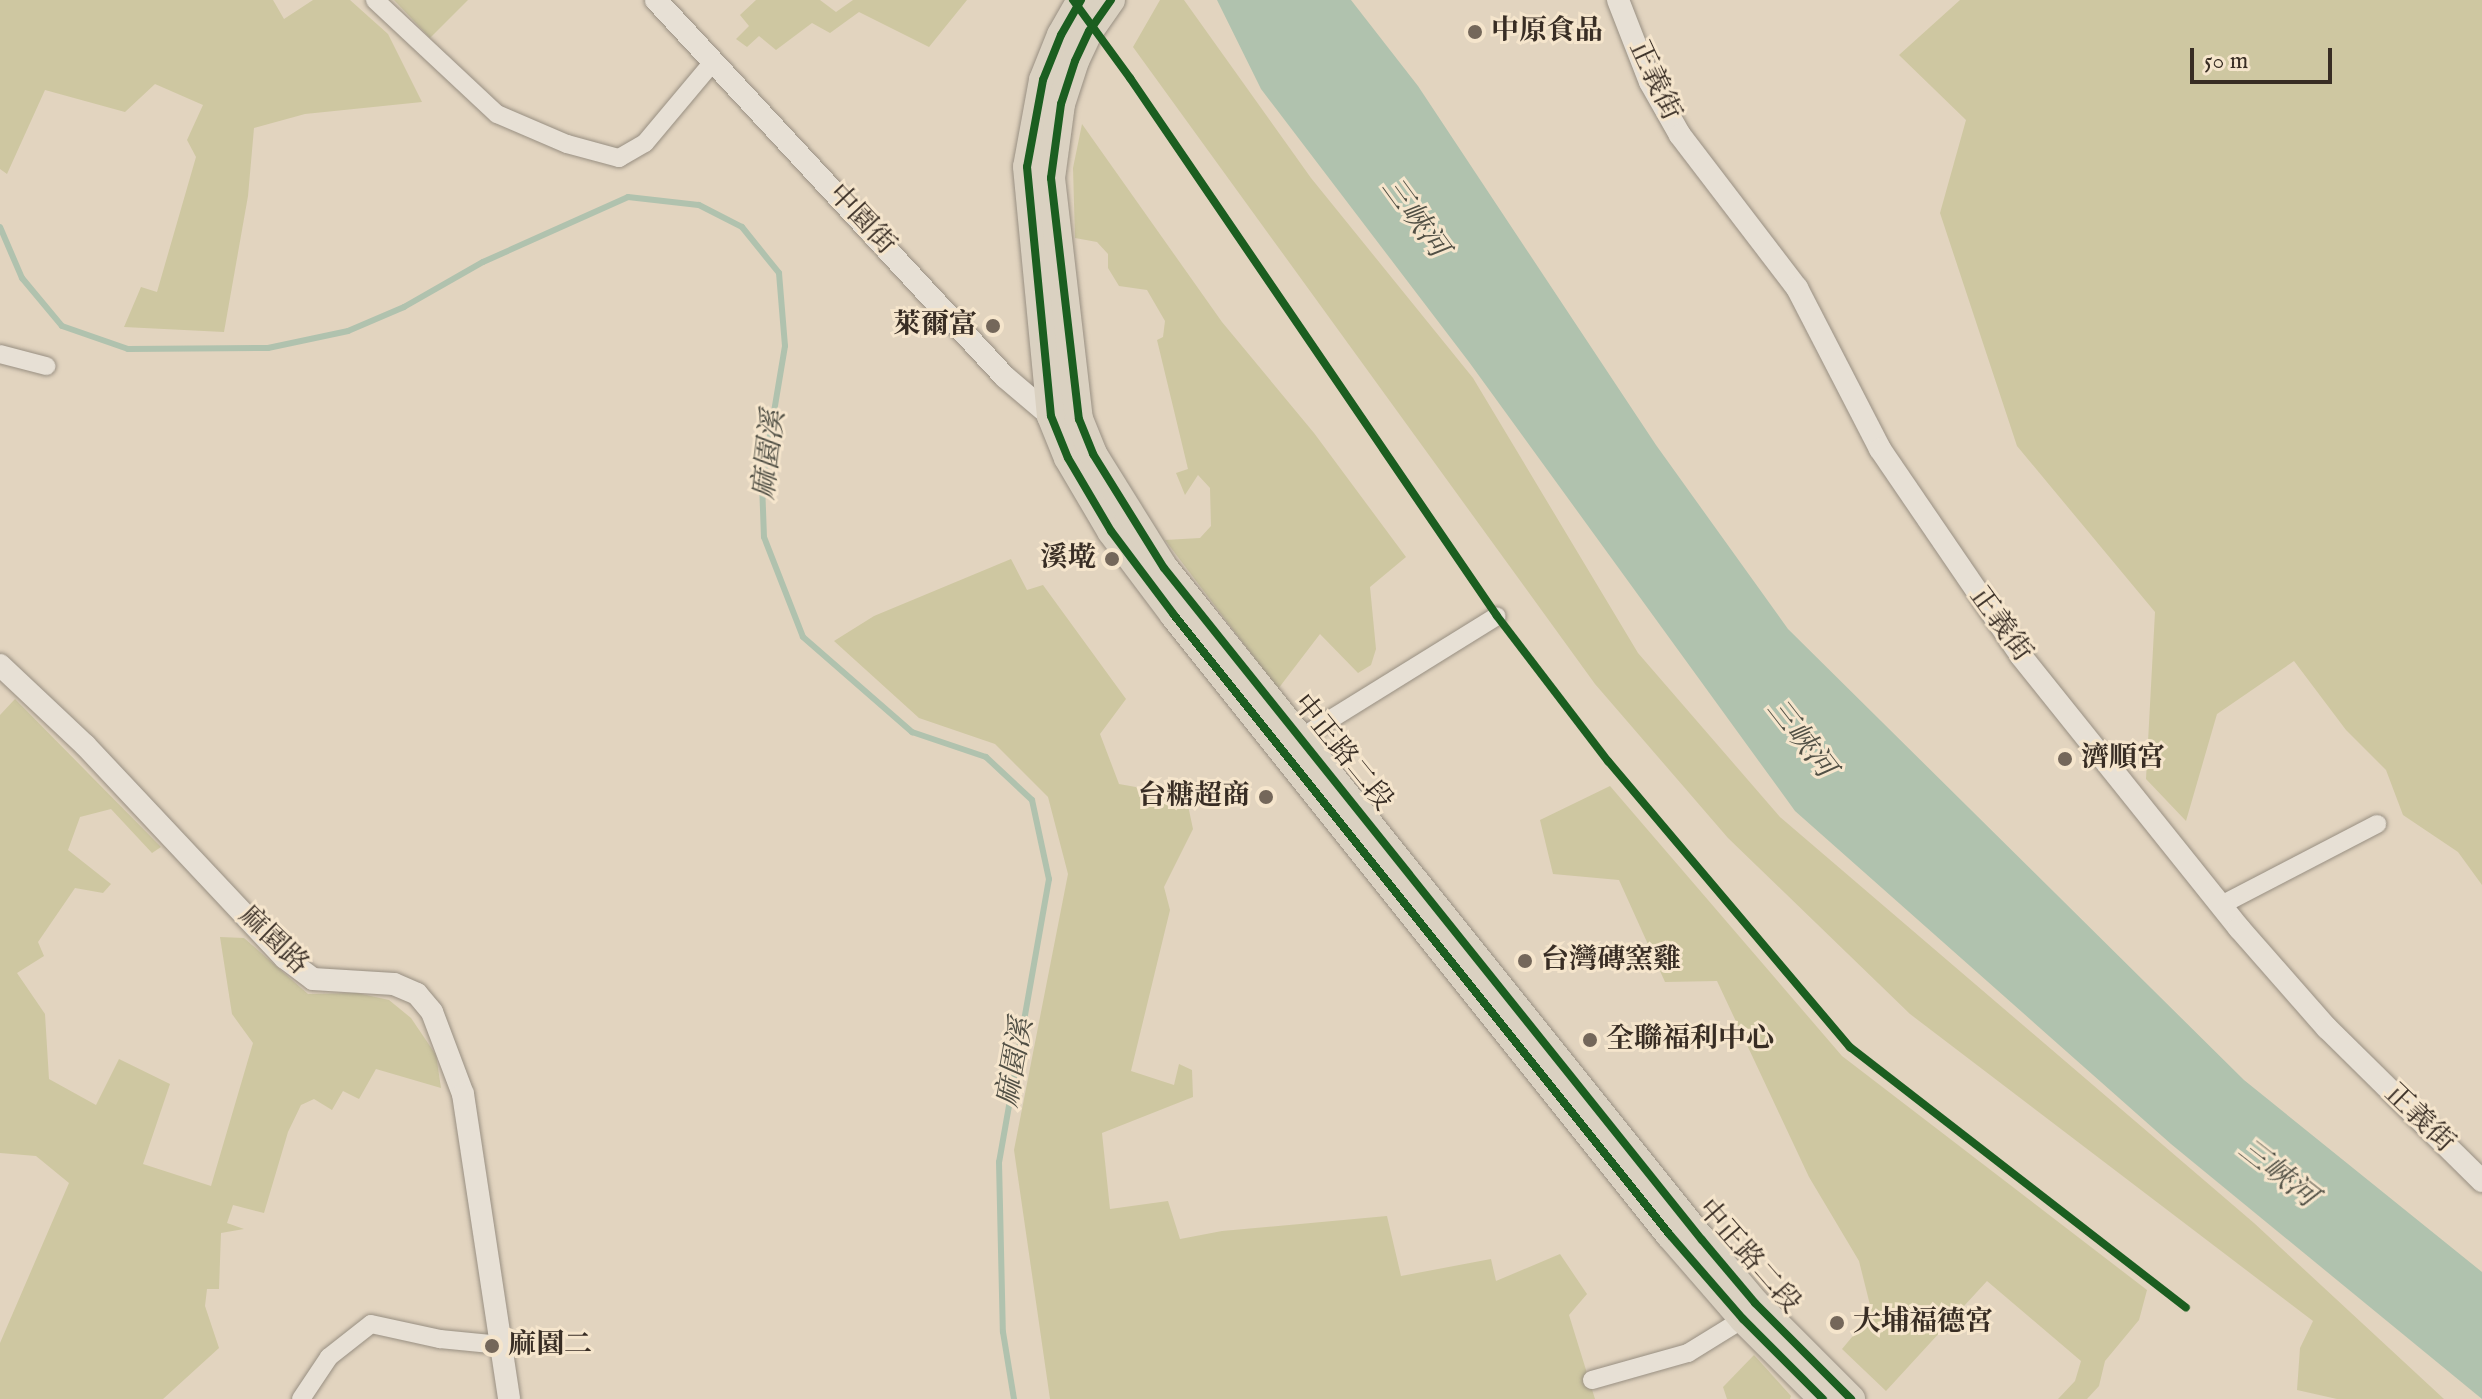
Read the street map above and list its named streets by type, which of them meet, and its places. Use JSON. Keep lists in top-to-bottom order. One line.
{"streets":{"main road":["中正路二段"],"street":["正義街","中園街","麻園路"]},"crossings":[["中園街","中正路二段"]],"water":["三峽河","麻園溪"],"places":["中原食品","萊爾富","溪墘","濟順宮","台糖超商","台灣磚窯雞","全聯福利中心","大埔福德宮","麻園二"],"scale_bar":"50 m"}
